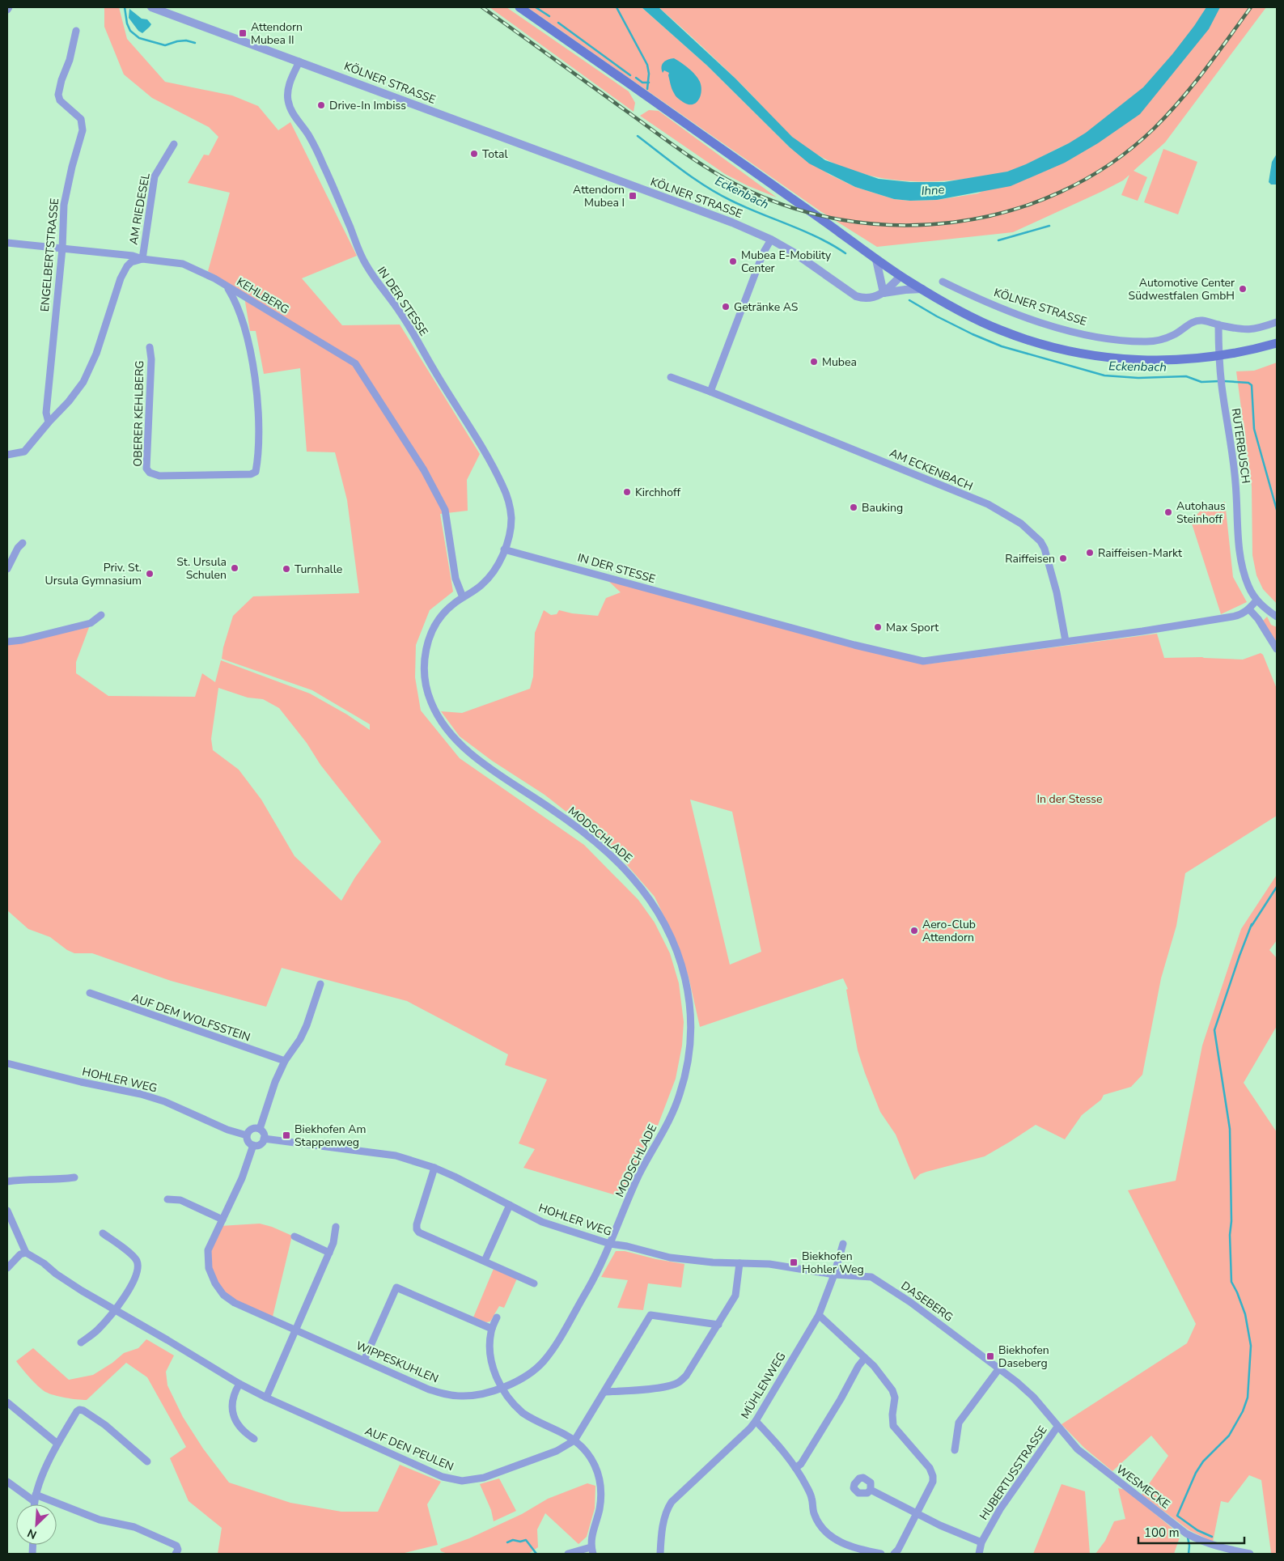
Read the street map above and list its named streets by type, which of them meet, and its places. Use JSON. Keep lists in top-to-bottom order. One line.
{"streets":{"street":["KÖLNER STRASSE","AM RIEDESEL","ENGELBERTSTRASSE","KEHLBERG","IN DER STESSE","OBERER KEHLBERG","RUTERBUSCH","AM ECKENBACH","MODSCHLADE","AUF DEM WOLFSSTEIN","HOHLER WEG","DASEBERG","WIPPESKUHLEN","MÜHLENWEG","AUF DEN PEULEN","HUBERTUSSTRASSE","WESMECKE"]},"crossings":[["KÖLNER STRASSE","IN DER STESSE"],["AM RIEDESEL","KEHLBERG"],["ENGELBERTSTRASSE","KEHLBERG"],["KEHLBERG","OBERER KEHLBERG"],["KEHLBERG","MODSCHLADE"],["IN DER STESSE","RUTERBUSCH"],["IN DER STESSE","AM ECKENBACH"],["IN DER STESSE","MODSCHLADE"],["MODSCHLADE","HOHLER WEG"],["MODSCHLADE","WIPPESKUHLEN"],["HOHLER WEG","DASEBERG"],["HOHLER WEG","WIPPESKUHLEN"],["HOHLER WEG","MÜHLENWEG"],["DASEBERG","MÜHLENWEG"],["DASEBERG","HUBERTUSSTRASSE"],["DASEBERG","WESMECKE"],["HUBERTUSSTRASSE","WESMECKE"]],"water":["Ihne","Eckenbach"],"parks":["In der Stesse"],"places":{"transit":["Attendorn Mubea II","Attendorn Mubea I","Biekhofen Am Stappenweg","Biekhofen Hohler Weg","Biekhofen Daseberg"],"other":["Drive-In Imbiss","Total","Mubea E-Mobility Center","Automotive Center Südwestfalen GmbH","Getränke AS","Mubea","Kirchhoff","Bauking","Autohaus Steinhoff","Raiffeisen-Markt","Raiffeisen","St. Ursula Schulen","Turnhalle","Priv. St. Ursula Gymnasium","Max Sport","Aero-Club Attendorn"]},"scale_bar":"100 m","north":"bottom left"}
